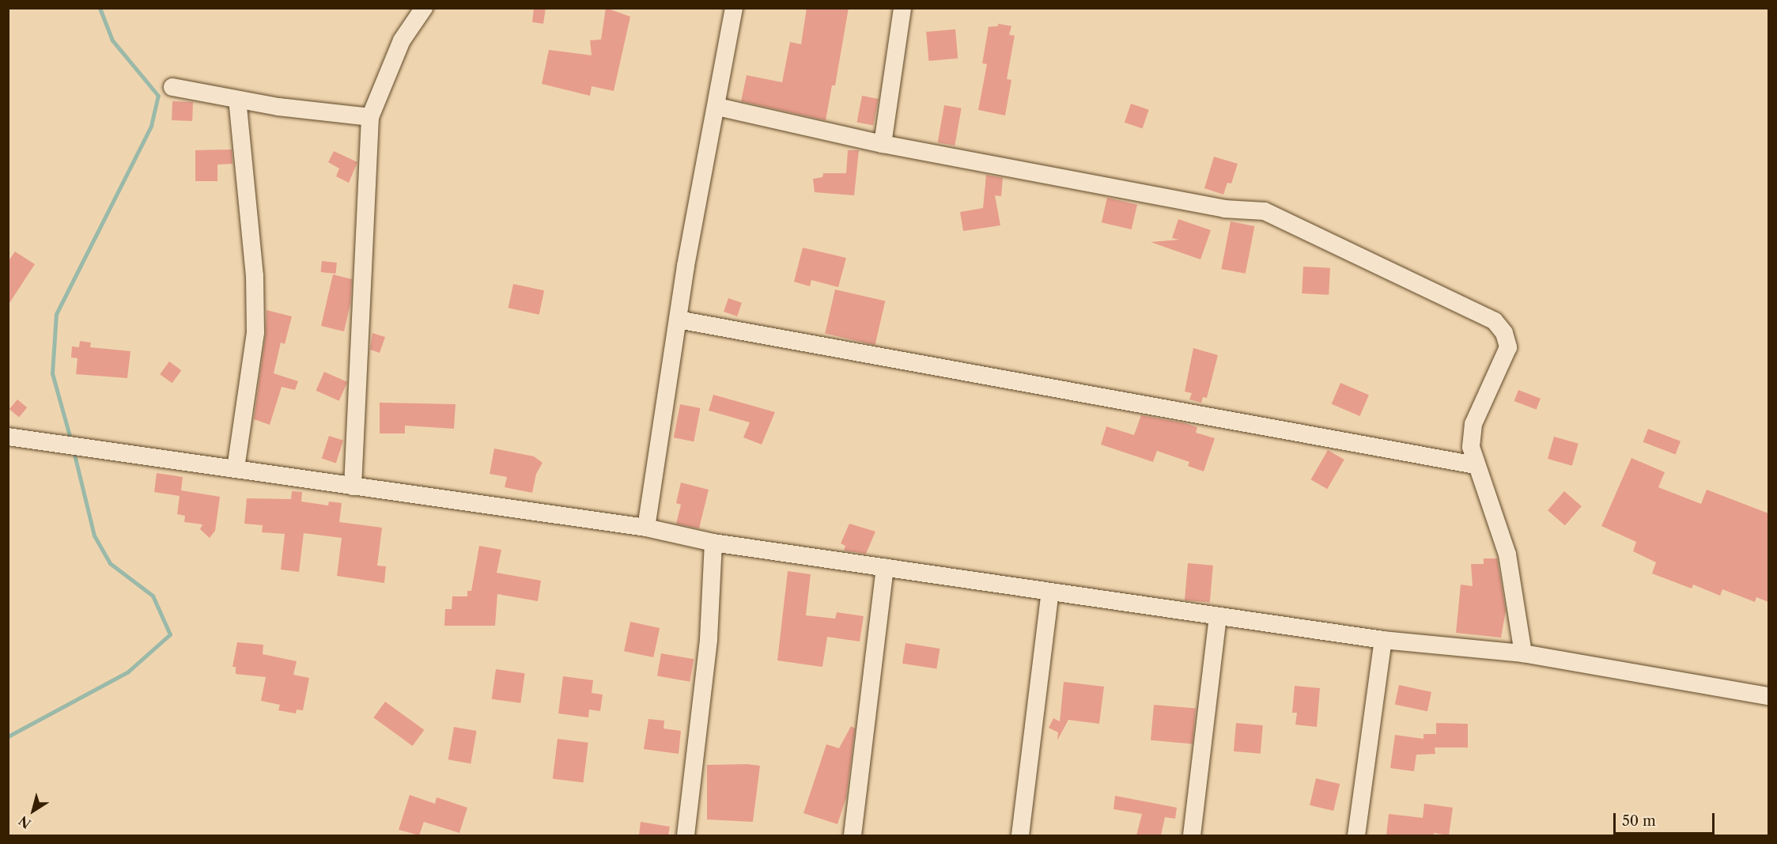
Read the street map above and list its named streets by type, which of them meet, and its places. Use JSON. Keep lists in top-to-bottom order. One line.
{"scale_bar":"50 m","north":"bottom left"}
